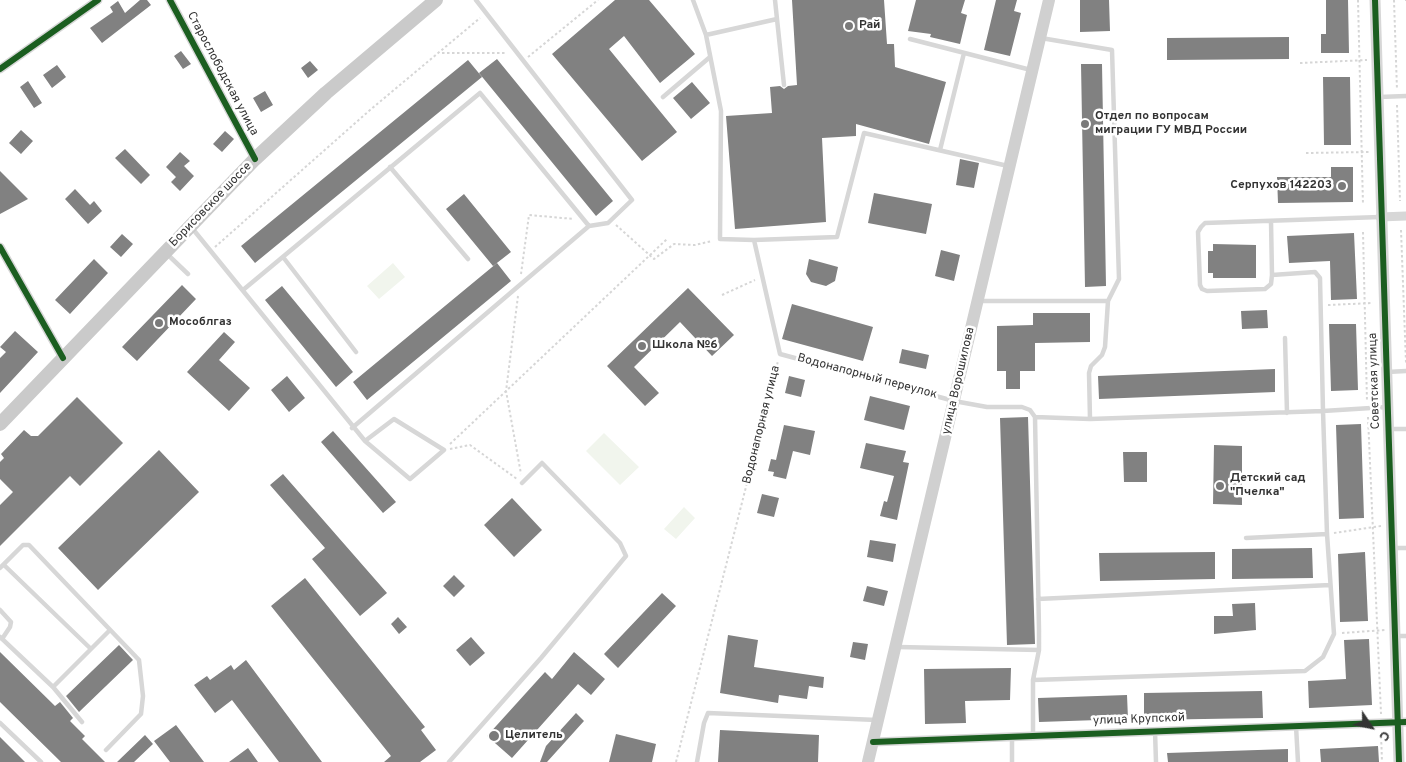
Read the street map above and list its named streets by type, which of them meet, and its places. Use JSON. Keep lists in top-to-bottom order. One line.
{"streets":{"main road":["Борисовское шоссе","улица Ворошилова"],"street":["Старослободская улица","Советская улица","улица Крупской"],"lane":["Водонапорный переулок","Водонапорная улица"]},"crossings":[["Старослободская улица","Борисовское шоссе"],["Водонапорный переулок","улица Ворошилова"],["Водонапорный переулок","Водонапорная улица"],["улица Ворошилова","улица Крупской"],["Советская улица","улица Крупской"]],"places":["Рай","Отдел по вопросам миграции ГУ МВД России","Серпухов 142203","Мособлгаз","Школа №6","Детский сад \"Пчелка\"","Целитель"],"north":"bottom right"}
